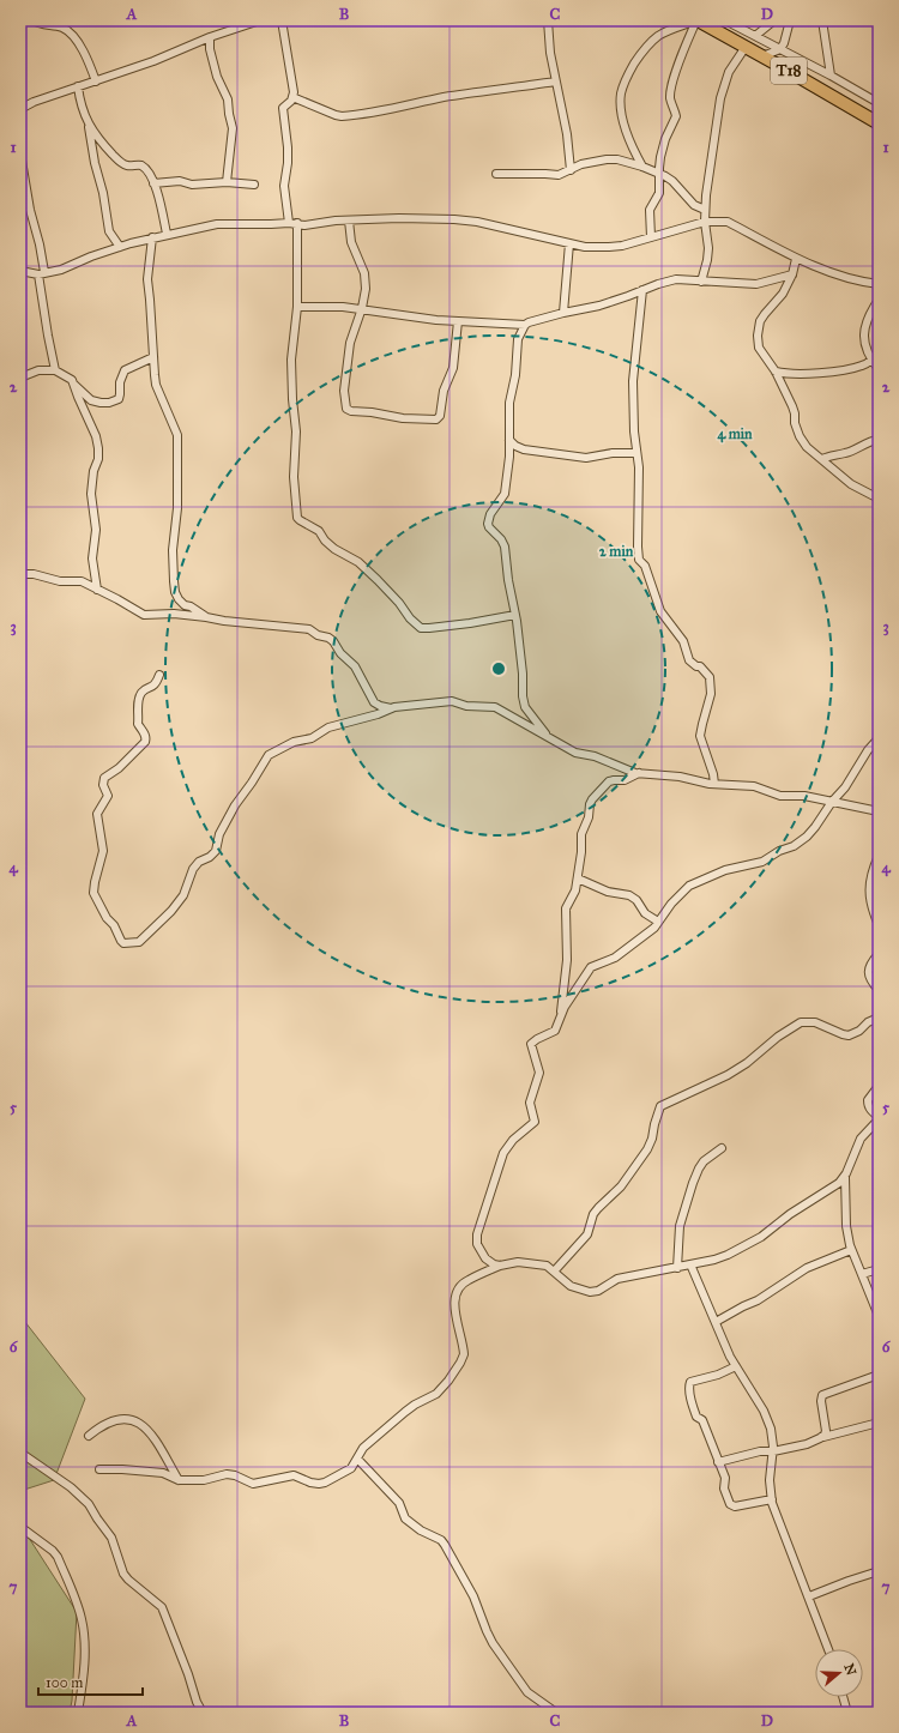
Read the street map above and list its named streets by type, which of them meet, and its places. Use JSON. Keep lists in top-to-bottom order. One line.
{"streets":{"highway":["T18"]},"scale_bar":"100 m","north":"right","grid":{"columns":["A","B","C","D"],"rows":["1","2","3","4","5","6","7"]},"rings":["4 min","2 min"]}
